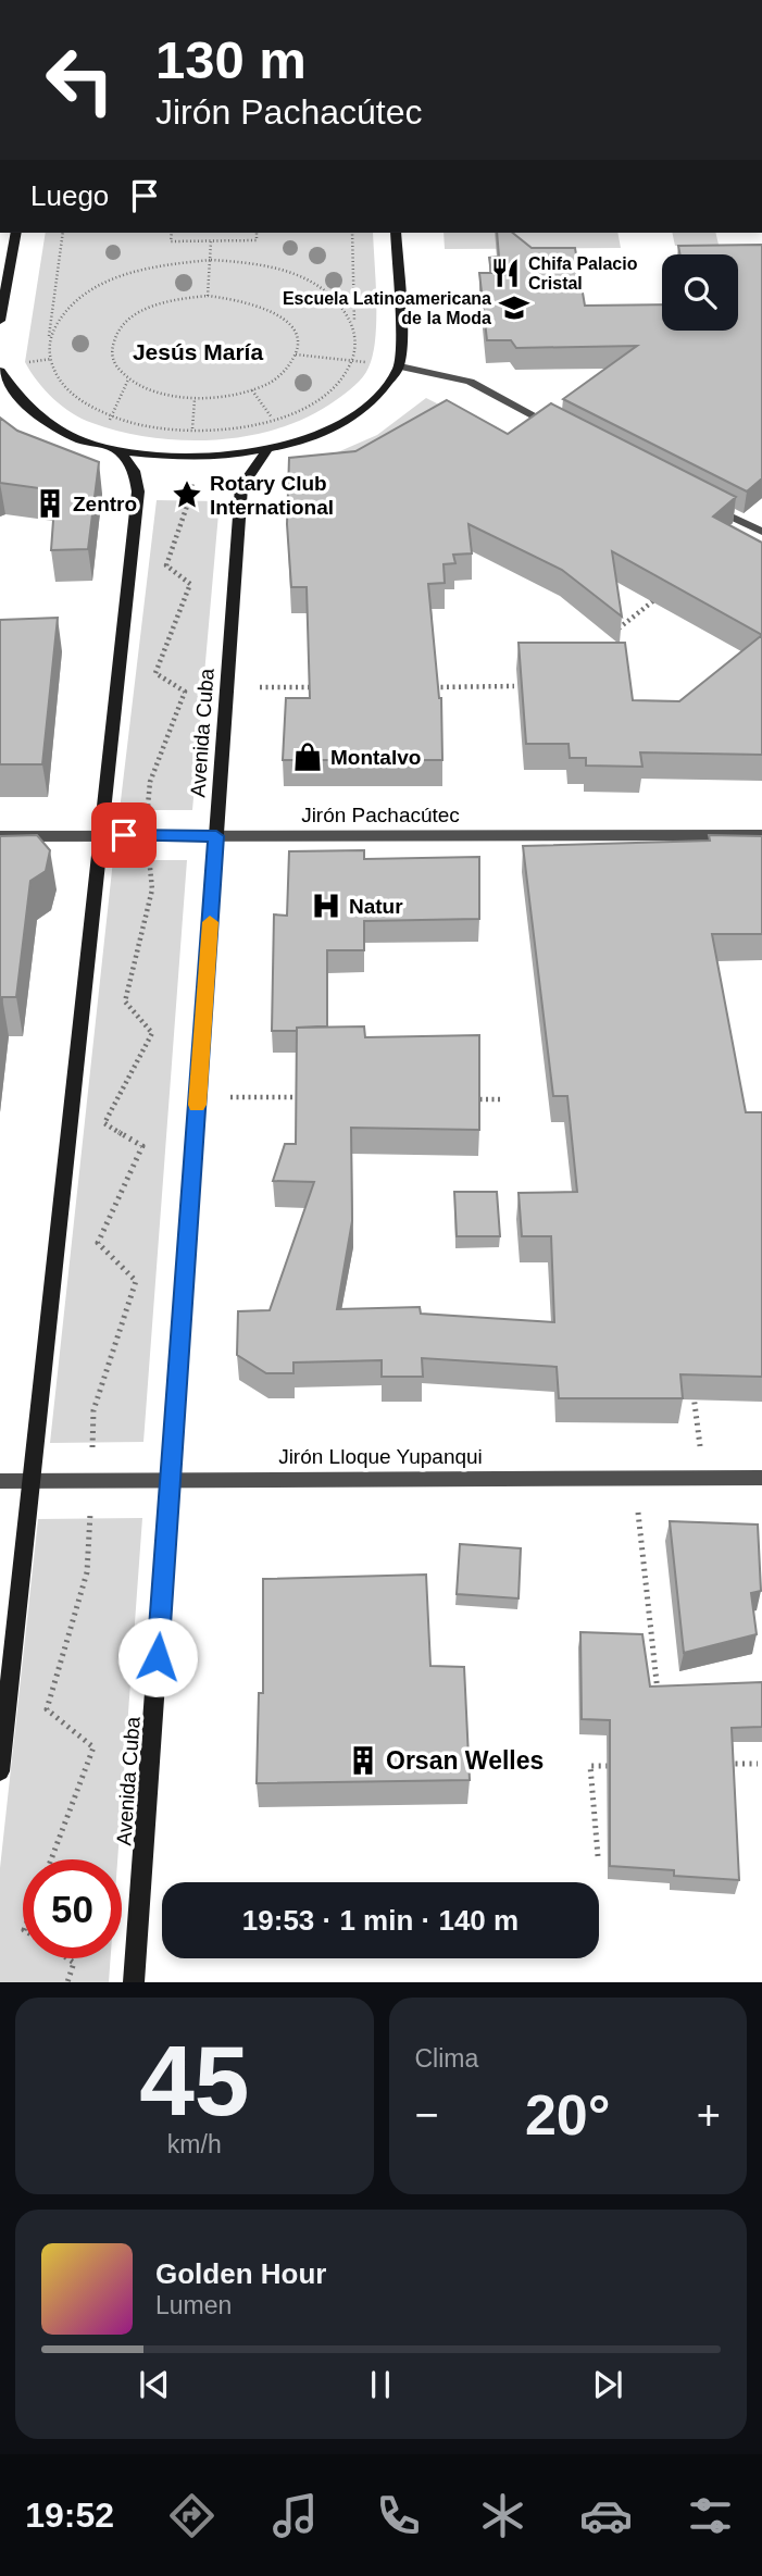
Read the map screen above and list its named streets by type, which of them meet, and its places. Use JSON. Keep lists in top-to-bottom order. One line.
{"streets":{"main road":["Avenida Cuba"],"street":["Jirón Pachacútec","Jirón Lloque Yupanqui"]},"crossings":[["Avenida Cuba","Jirón Pachacútec"],["Avenida Cuba","Jirón Lloque Yupanqui"]],"districts":["Jesús María"],"places":{"restaurant":["Chifa Palacio Cristal"],"school or university":["Escuela Latinoamericana de la Moda"],"place":["Rotary Club International"],"building":["Zentro","Orsan Welles"],"shop":["Montalvo"],"hospital":["Natur"]},"page":{"turn":["130 m","Jirón Pachacútec"],"then":"Luego","limit":"50","trip":"19:53 · 1 min · 140 m","tile":[["45","km/h"],"Clima"],"heat":["−","20°","+"],"song":["Golden Hour","Lumen"],"tabs":"19:52"}}
